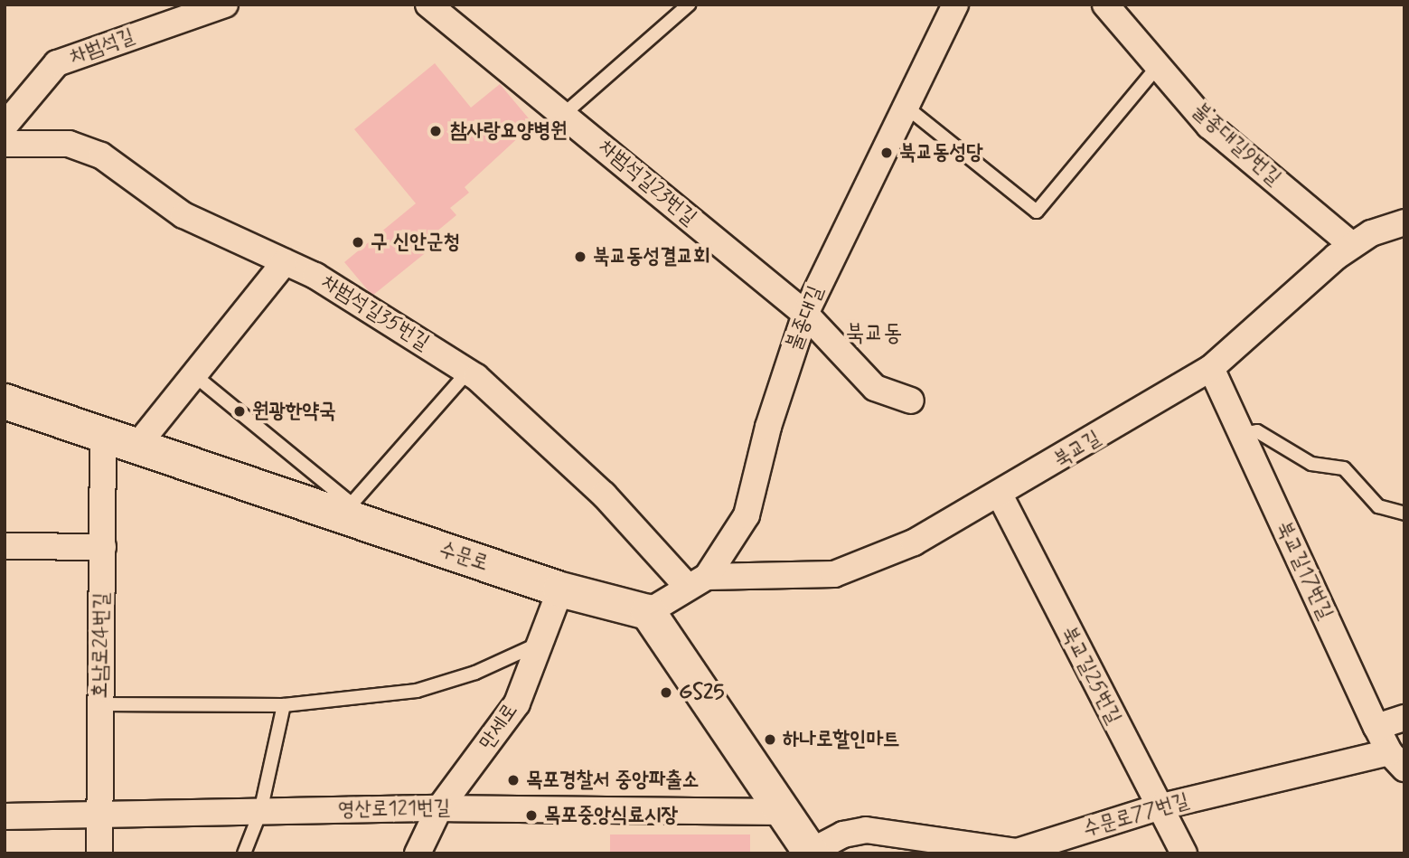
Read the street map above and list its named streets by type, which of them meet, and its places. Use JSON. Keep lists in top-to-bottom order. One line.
{"streets":{"street":["차범석길","불종대길9번길","차범석길23번길","차범석길35번길","불종대길","북교길","수문로","북교길17번길","호남로24번길","북교길25번길","만세로","영산로121번길","수문로77번길"]},"crossings":[["불종대길9번길","북교길"],["차범석길23번길","불종대길"],["차범석길35번길","불종대길"],["차범석길35번길","북교길"],["불종대길","북교길"],["불종대길","수문로"],["북교길","북교길17번길"],["북교길","북교길25번길"],["수문로","호남로24번길"],["수문로","만세로"],["북교길17번길","수문로77번길"],["호남로24번길","영산로121번길"],["북교길25번길","수문로77번길"],["만세로","영산로121번길"]],"districts":["북교동"],"places":["참사랑요양병원","북교동성당","구 신안군청","북교동성결교회","원광한약국","GS25","하나로할인마트","목포경찰서 중앙파출소","목포중앙식료시장"]}
